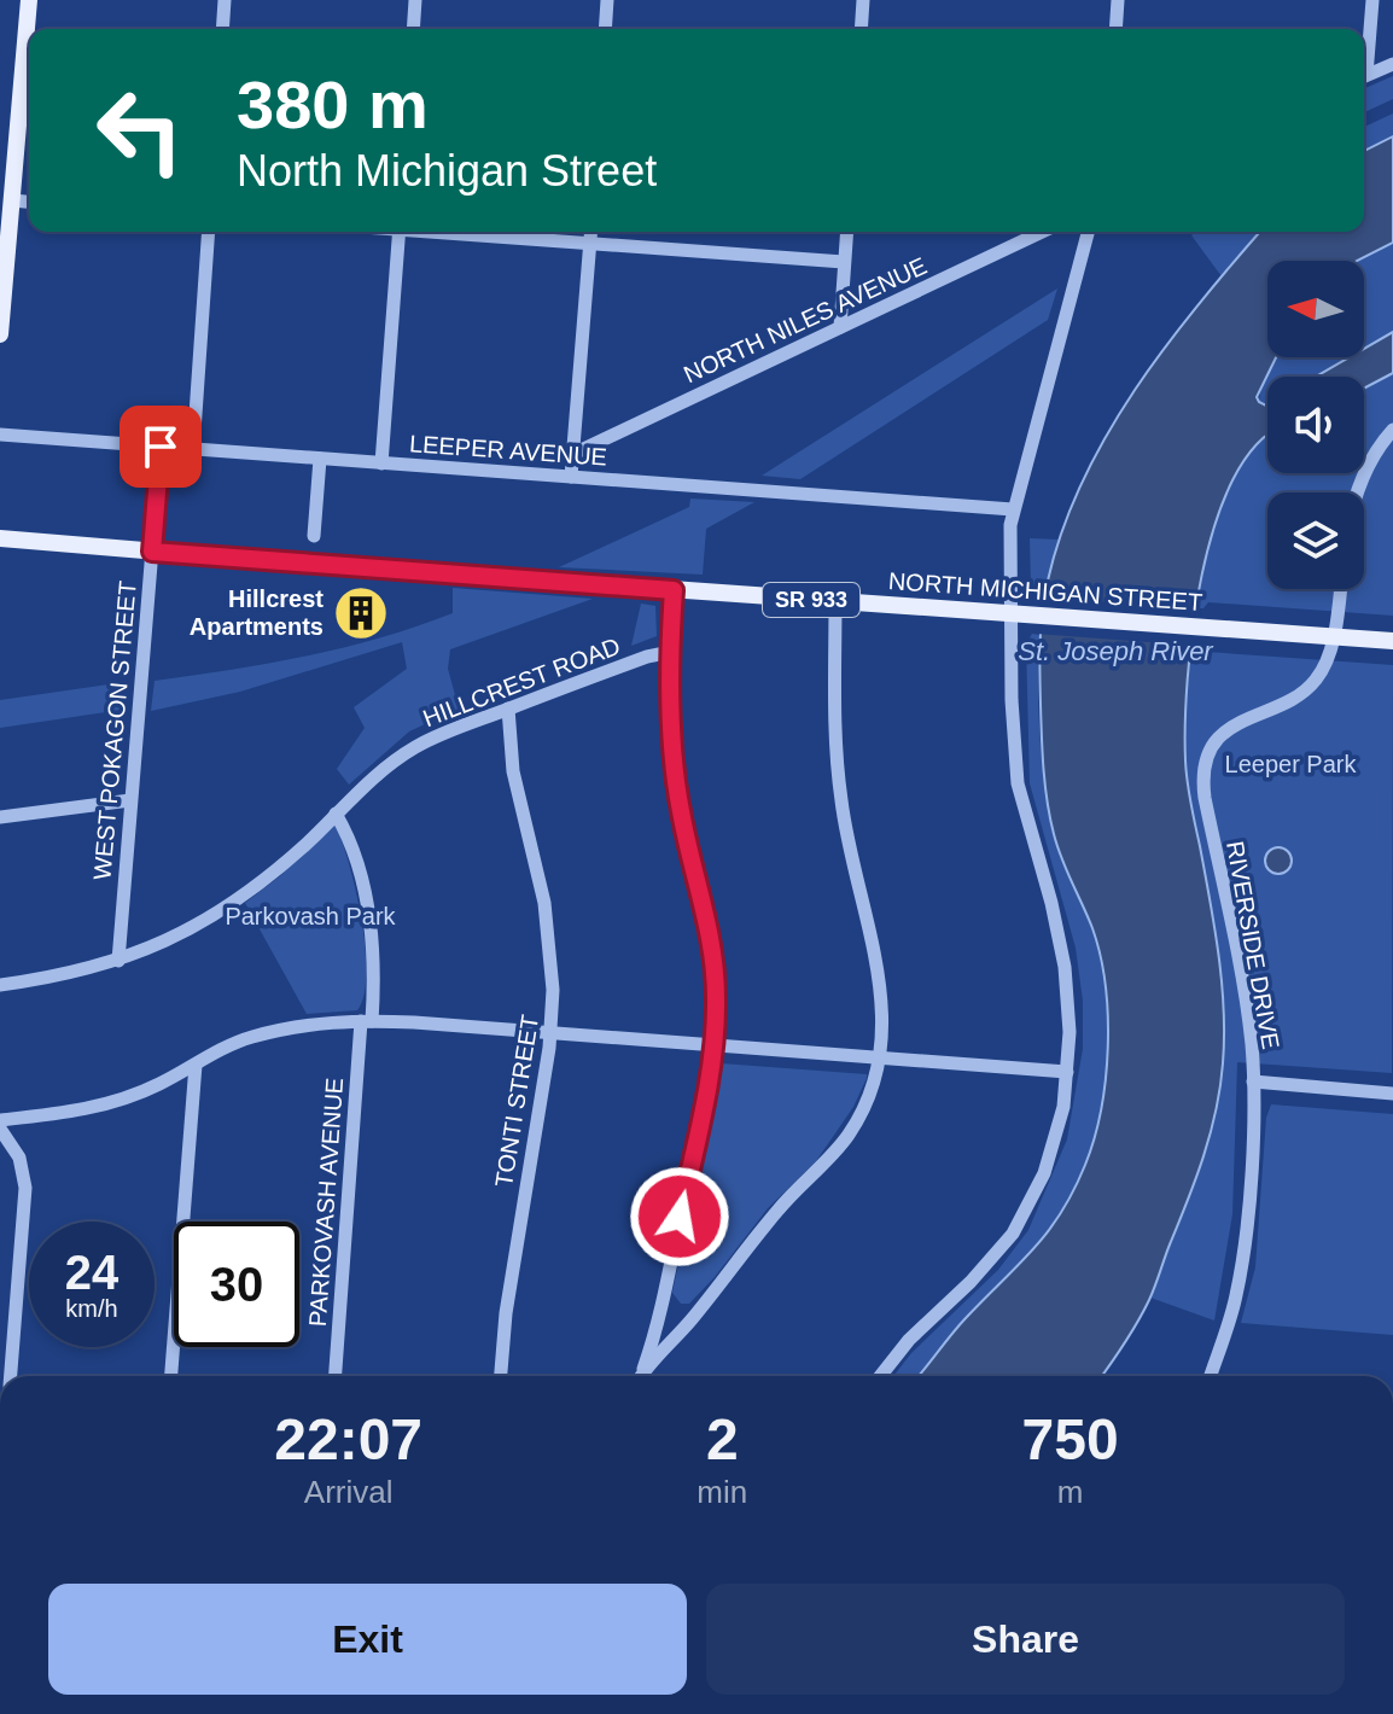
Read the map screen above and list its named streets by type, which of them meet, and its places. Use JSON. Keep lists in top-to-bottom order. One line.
{"streets":{"main road":["NORTH MICHIGAN STREET","SR 933"],"street":["NORTH NILES AVENUE","LEEPER AVENUE","HILLCREST ROAD","WEST POKAGON STREET","RIVERSIDE DRIVE","TONTI STREET","PARKOVASH AVENUE"]},"crossings":[["LEEPER AVENUE","WEST POKAGON STREET"],["NORTH MICHIGAN STREET","WEST POKAGON STREET"],["NORTH MICHIGAN STREET","RIVERSIDE DRIVE"],["HILLCREST ROAD","WEST POKAGON STREET"],["HILLCREST ROAD","TONTI STREET"],["HILLCREST ROAD","PARKOVASH AVENUE"]],"water":["St. Joseph River"],"parks":["Leeper Park","Parkovash Park"],"places":{"building":["Hillcrest Apartments"]},"north":"left","page":{"turn":["380 m","North Michigan Street"],"speed":"24 km/h","limit":"30","eta":["22:07","Arrival","2","min","750","m"],"buttons":["Exit","Share"]}}
